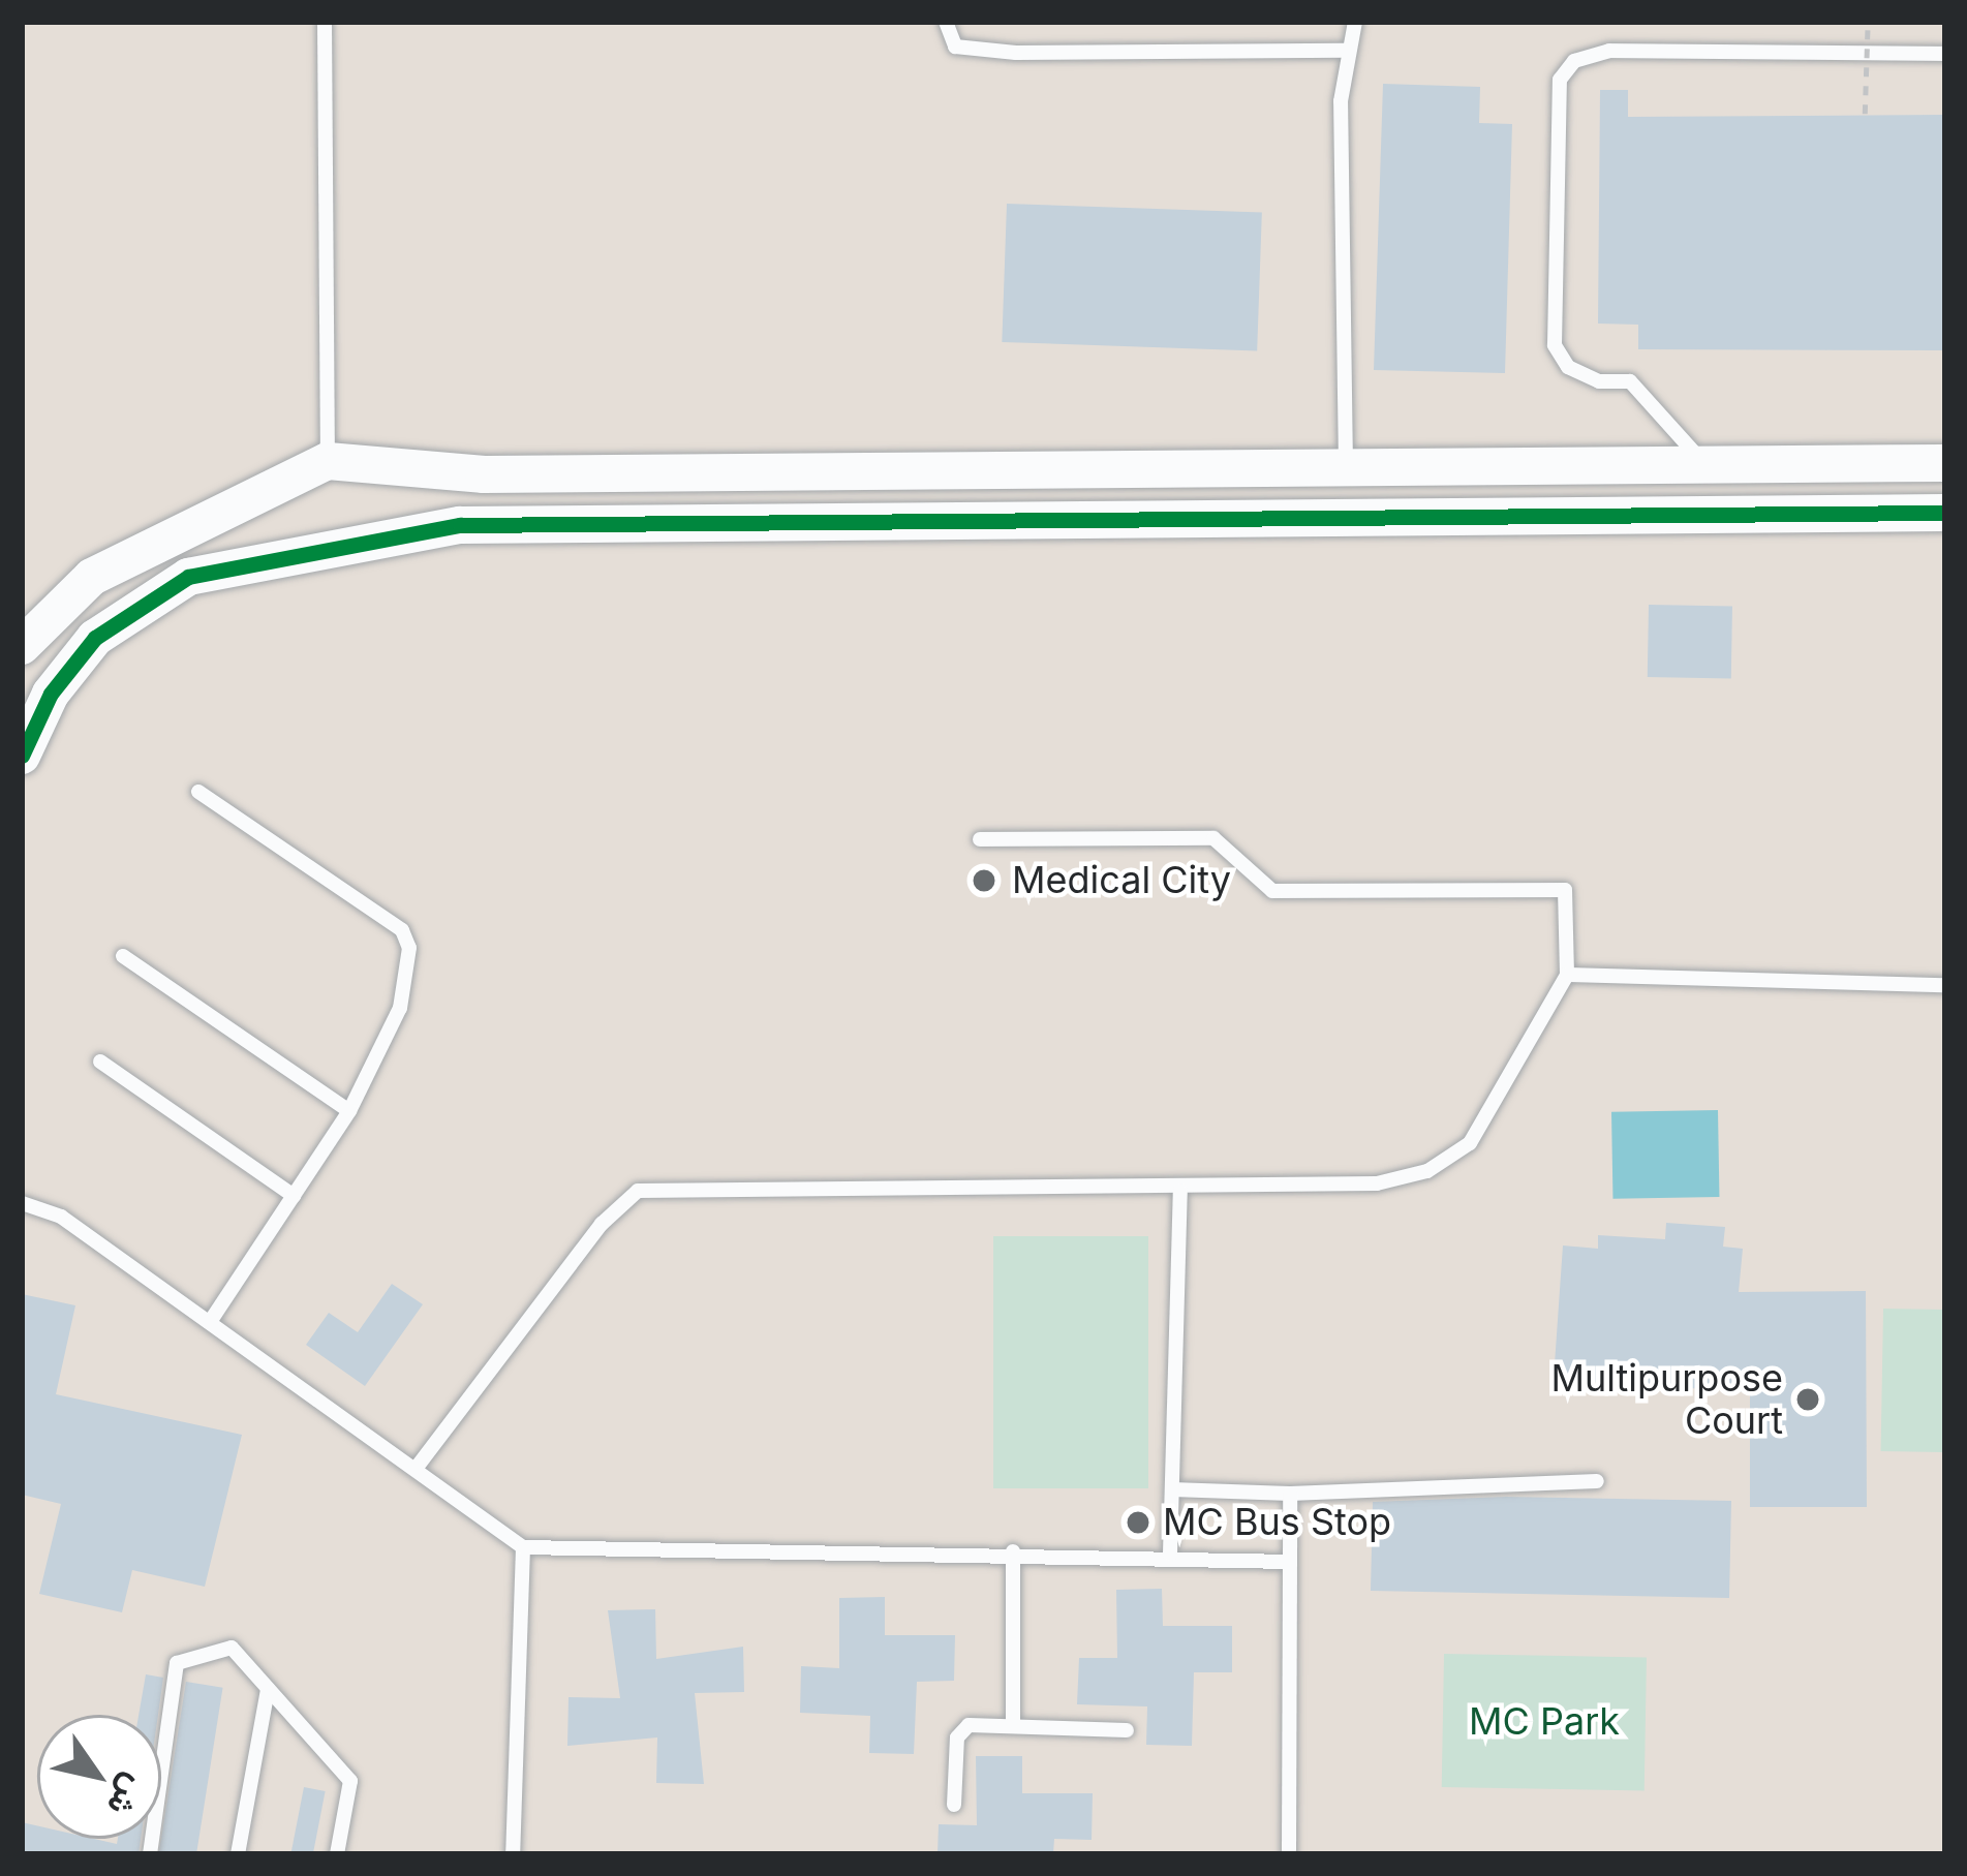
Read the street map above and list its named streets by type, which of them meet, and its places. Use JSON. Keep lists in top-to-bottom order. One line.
{"parks":["MC Park"],"places":["Medical City","Multipurpose Court","MC Bus Stop"],"north":"bottom right"}
